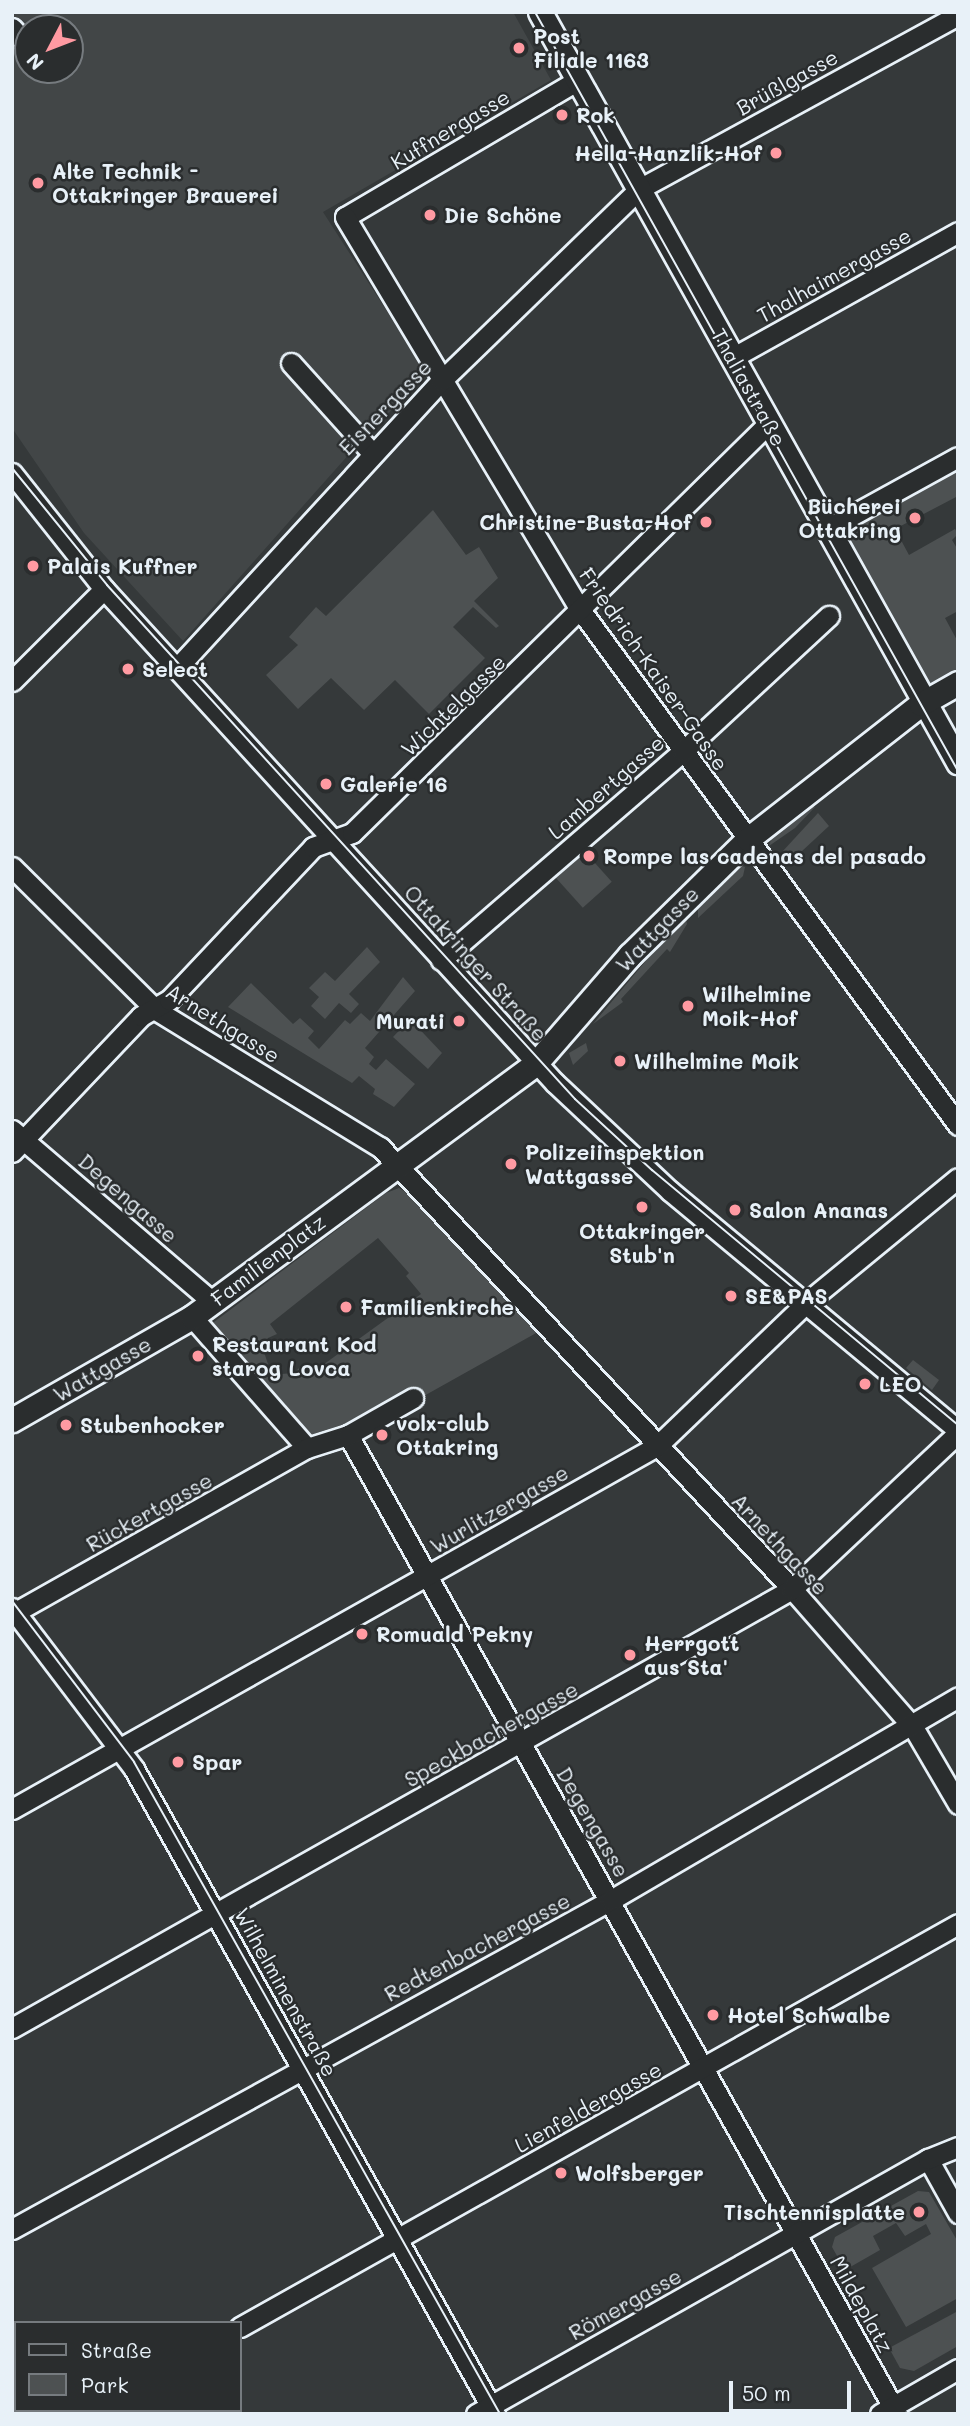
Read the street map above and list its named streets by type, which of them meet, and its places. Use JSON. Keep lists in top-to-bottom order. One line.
{"streets":{"main road":["Thaliastraße","Wattgasse","Familienplatz"],"street":["Brüßlgasse","Kuffnergasse","Thalhaimergasse","Eisnergasse","Friedrich-Kaiser-Gasse","Wichtelgasse","Lambertgasse","Ottakringer Straße","Arnethgasse","Degengasse","Wurlitzergasse","Rückertgasse","Speckbachergasse","Redtenbachergasse","Wilhelminenstraße","Lienfeldergasse","Römergasse","Mildeplatz"]},"crossings":[["Brüßlgasse","Thaliastraße"],["Brüßlgasse","Eisnergasse"],["Kuffnergasse","Thaliastraße"],["Kuffnergasse","Friedrich-Kaiser-Gasse"],["Thalhaimergasse","Thaliastraße"],["Thaliastraße","Eisnergasse"],["Thaliastraße","Wichtelgasse"],["Thaliastraße","Wattgasse"],["Eisnergasse","Friedrich-Kaiser-Gasse"],["Eisnergasse","Ottakringer Straße"],["Friedrich-Kaiser-Gasse","Wichtelgasse"],["Friedrich-Kaiser-Gasse","Lambertgasse"],["Friedrich-Kaiser-Gasse","Wattgasse"],["Wichtelgasse","Ottakringer Straße"],["Wichtelgasse","Arnethgasse"],["Wichtelgasse","Degengasse"],["Lambertgasse","Ottakringer Straße"],["Wattgasse","Ottakringer Straße"],["Wattgasse","Arnethgasse"],["Wattgasse","Familienplatz"],["Ottakringer Straße","Wurlitzergasse"],["Ottakringer Straße","Speckbachergasse"],["Arnethgasse","Familienplatz"],["Arnethgasse","Wurlitzergasse"],["Arnethgasse","Speckbachergasse"],["Arnethgasse","Redtenbachergasse"],["Degengasse","Familienplatz"],["Degengasse","Wurlitzergasse"],["Degengasse","Speckbachergasse"],["Degengasse","Redtenbachergasse"],["Degengasse","Lienfeldergasse"],["Degengasse","Römergasse"],["Degengasse","Mildeplatz"],["Familienplatz","Rückertgasse"],["Wurlitzergasse","Wilhelminenstraße"],["Rückertgasse","Wilhelminenstraße"],["Speckbachergasse","Wilhelminenstraße"],["Redtenbachergasse","Wilhelminenstraße"],["Wilhelminenstraße","Lienfeldergasse"],["Wilhelminenstraße","Römergasse"],["Römergasse","Mildeplatz"]],"places":["Post Filiale 1163","Rok","Hella-Hanzlik-Hof","Alte Technik - Ottakringer Brauerei","Die Schöne","Bücherei Ottakring","Christine-Busta-Hof","Palais Kuffner","Select","Galerie 16","Rompe las cadenas del pasado","Wilhelmine Moik-Hof","Murati","Wilhelmine Moik","Polizeiinspektion Wattgasse","Ottakringer Stub'n","Salon Ananas","SE&PAS","Familienkirche","Restaurant Kod starog Lovca","LEO","Stubenhocker","volx-club Ottakring","Romuald Pekny","Herrgott aus Sta'","Spar","Hotel Schwalbe","Wolfsberger","Tischtennisplatte"],"legend":["Straße","Park"],"scale_bar":"50 m","north":"bottom left"}
